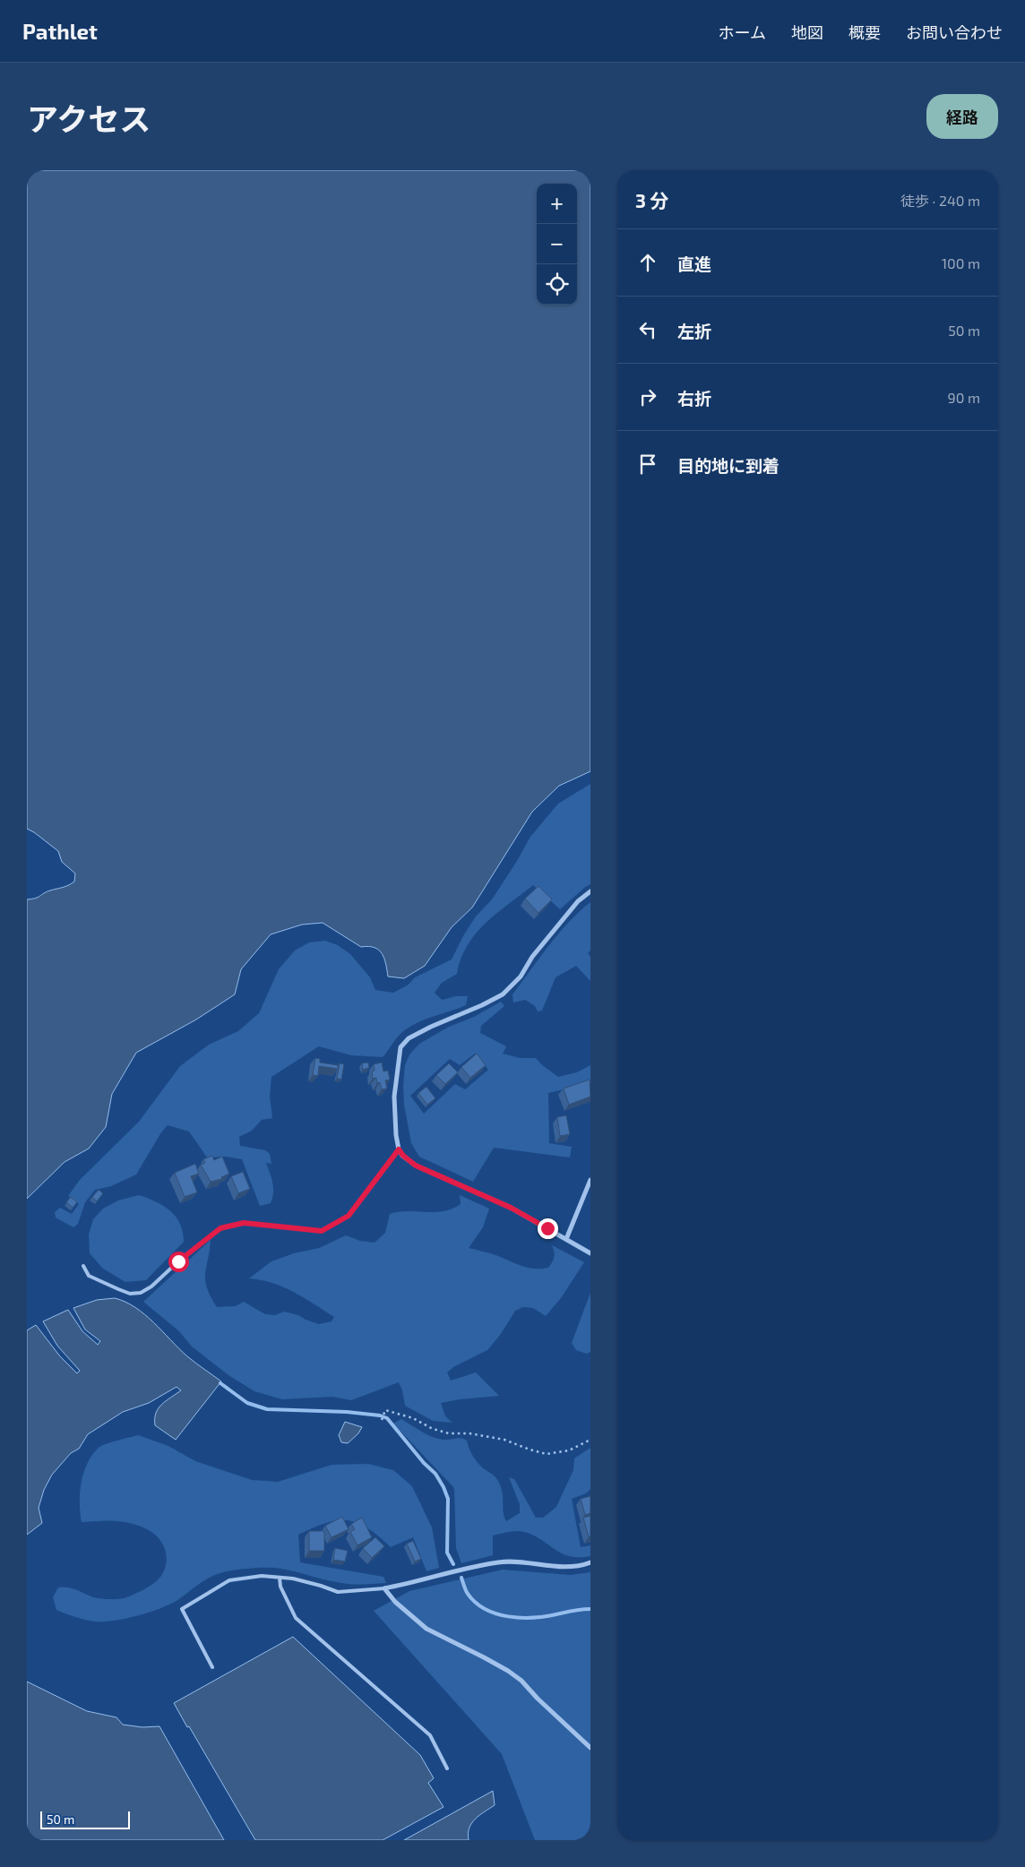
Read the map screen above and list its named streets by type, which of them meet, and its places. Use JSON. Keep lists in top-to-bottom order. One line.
{"scale_bar":"50 m","page":{"header":"Pathlet","nav":["ホーム","地図","概要","お問い合わせ"],"title":"アクセス","buttons":"経路","heading":["3 分","徒歩 · 240 m"],"map_buttons":["+","−"],"list":[["直進","100 m"],["左折","50 m"],["右折","90 m"],"目的地に到着"],"scale":"50 m"}}
